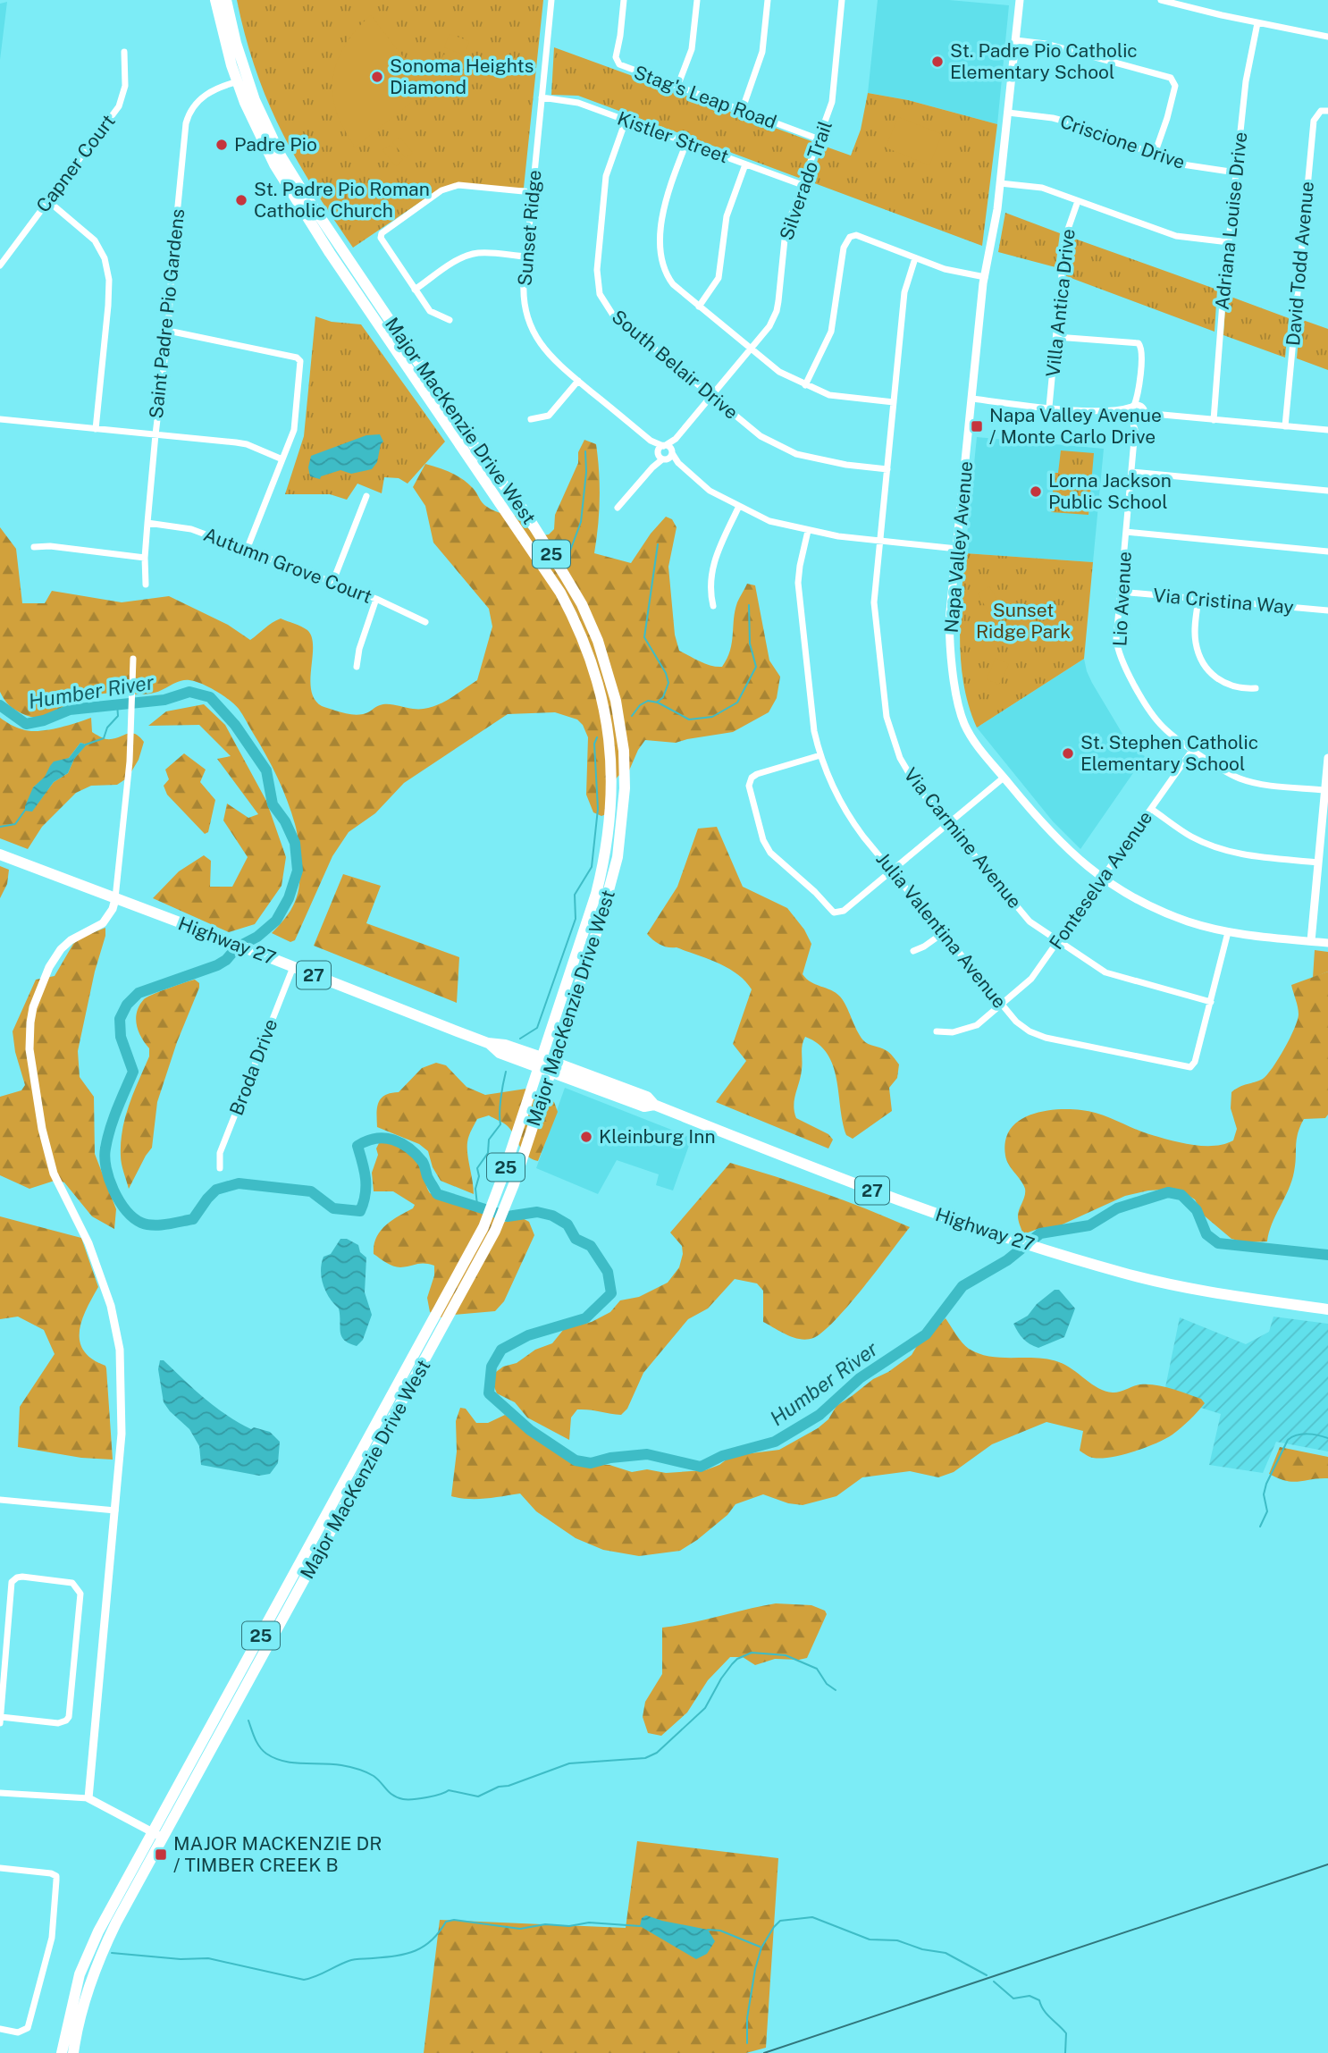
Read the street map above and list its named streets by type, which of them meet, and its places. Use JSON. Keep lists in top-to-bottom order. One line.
{"streets":{"main road":["Major MacKenzie Drive West","25","Highway 27","27"],"street":["Stag's Leap Road","Kistler Street","Criscione Drive","Capner Court","Silverado Trail","Adriana Louise Drive","Sunset Ridge","David Todd Avenue","Villa Antica Drive","Saint Padre Pio Gardens","South Belair Drive","Napa Valley Avenue","Autumn Grove Court","Lio Avenue","Via Cristina Way","Via Carmine Avenue","Fonteselva Avenue","Julia Valentina Avenue","Broda Drive"]},"crossings":[["Stag's Leap Road","Silverado Trail"],["Kistler Street","Silverado Trail"],["Kistler Street","Sunset Ridge"],["Kistler Street","South Belair Drive"],["Criscione Drive","Adriana Louise Drive"],["Criscione Drive","Napa Valley Avenue"],["Silverado Trail","Sunset Ridge"],["Silverado Trail","South Belair Drive"],["Saint Padre Pio Gardens","Major MacKenzie Drive West"],["Saint Padre Pio Gardens","Autumn Grove Court"],["South Belair Drive","Via Carmine Avenue"],["Major MacKenzie Drive West","Highway 27"],["Napa Valley Avenue","Fonteselva Avenue"],["Napa Valley Avenue","Julia Valentina Avenue"],["Lio Avenue","Via Cristina Way"],["Lio Avenue","Fonteselva Avenue"],["Via Carmine Avenue","Fonteselva Avenue"],["Via Carmine Avenue","Julia Valentina Avenue"],["Fonteselva Avenue","Julia Valentina Avenue"],["Highway 27","Broda Drive"]],"water":["Humber River"],"parks":["Sunset Ridge Park"],"places":{"other":["St. Padre Pio Catholic Elementary School","Sonoma Heights Diamond","Padre Pio","St. Padre Pio Roman Catholic Church","Lorna Jackson Public School","St. Stephen Catholic Elementary School","Kleinburg Inn"],"transit":["Napa Valley Avenue / Monte Carlo Drive","MAJOR MACKENZIE DR / TIMBER CREEK B"]}}
